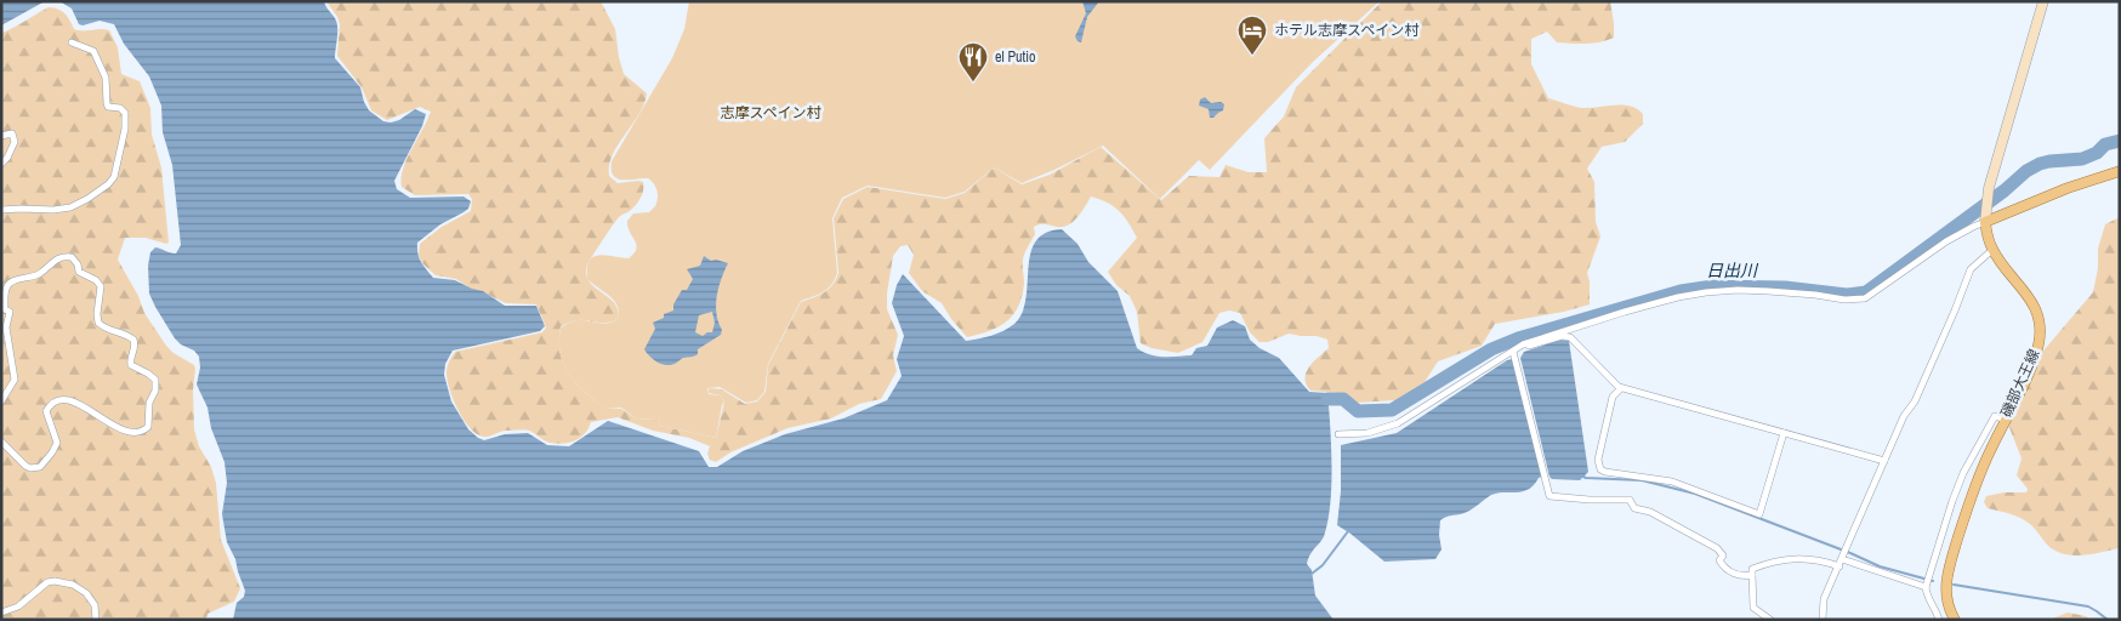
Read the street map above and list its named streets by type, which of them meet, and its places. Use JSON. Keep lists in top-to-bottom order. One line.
{"streets":{"main road":["磯部大王線"]},"water":["日出川"],"parks":["志摩スペイン村"],"places":{"hotel":["ホテル志摩スペイン村"],"restaurant":["el Putio"]}}
